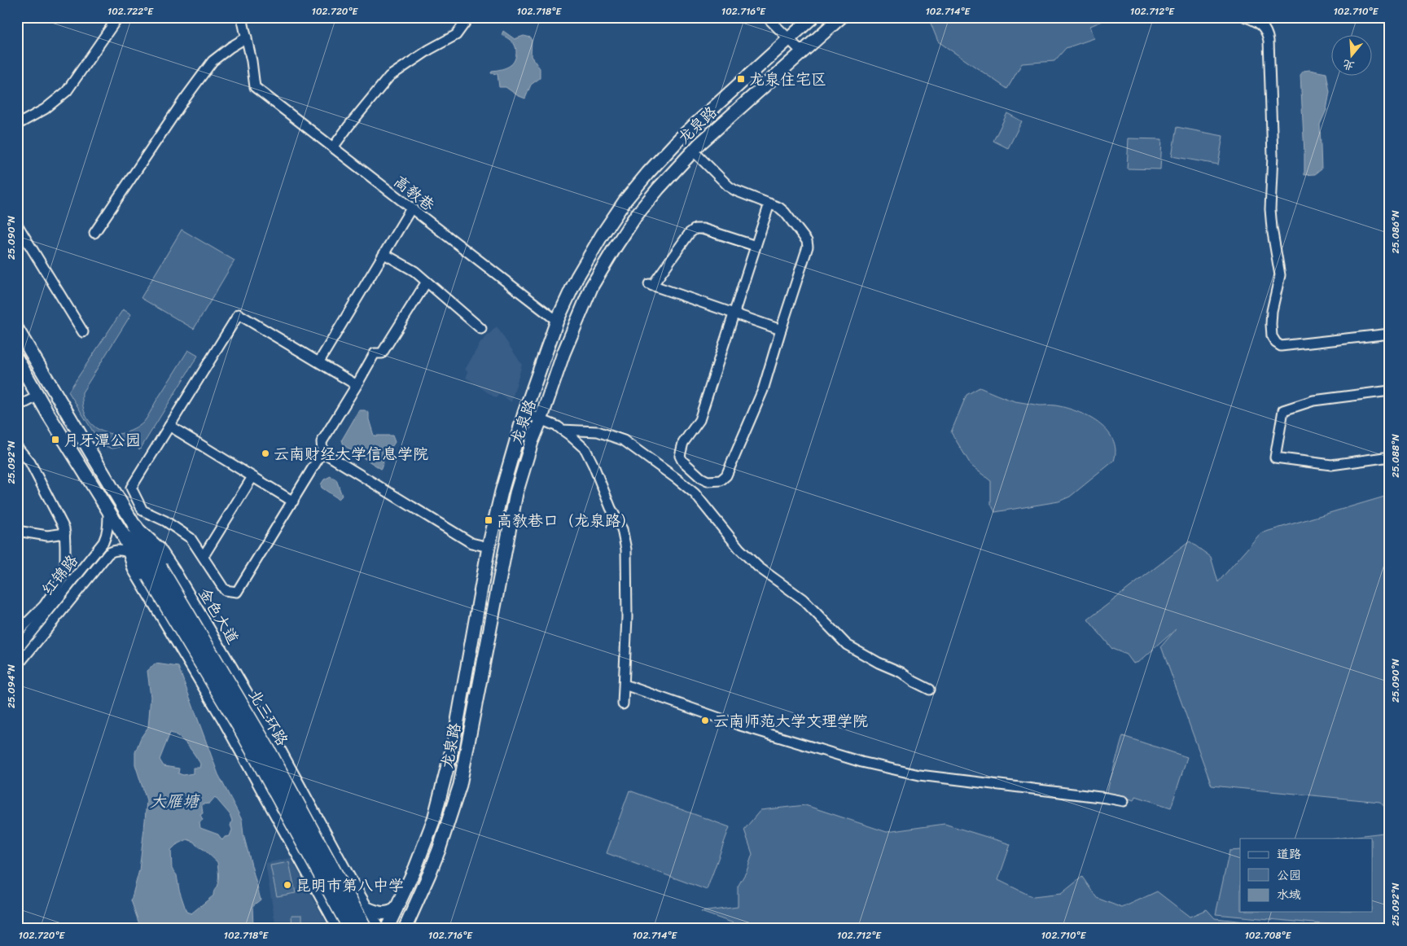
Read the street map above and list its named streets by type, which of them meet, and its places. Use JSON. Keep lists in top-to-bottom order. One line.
{"streets":{"highway":["北三环路"],"main road":["龙泉路","金色大道"],"street":["高教巷","红锦路"]},"crossings":[["龙泉路","高教巷"],["红锦路","北三环路"],["金色大道","北三环路"]],"water":["大雁塘"],"places":{"transit":["龙泉住宅区","月牙潭公园","高教巷口（龙泉路）"],"other":["云南财经大学信息学院","云南师范大学文理学院","昆明市第八中学"]},"legend":["道路","公园","水域"],"north":"bottom","coordinates":["102.722°E","102.720°E","102.718°E","102.716°E","102.714°E","102.712°E","102.710°E","25.086°N","25.090°N","25.088°N","25.092°N","25.094°N","102.708°E"]}
